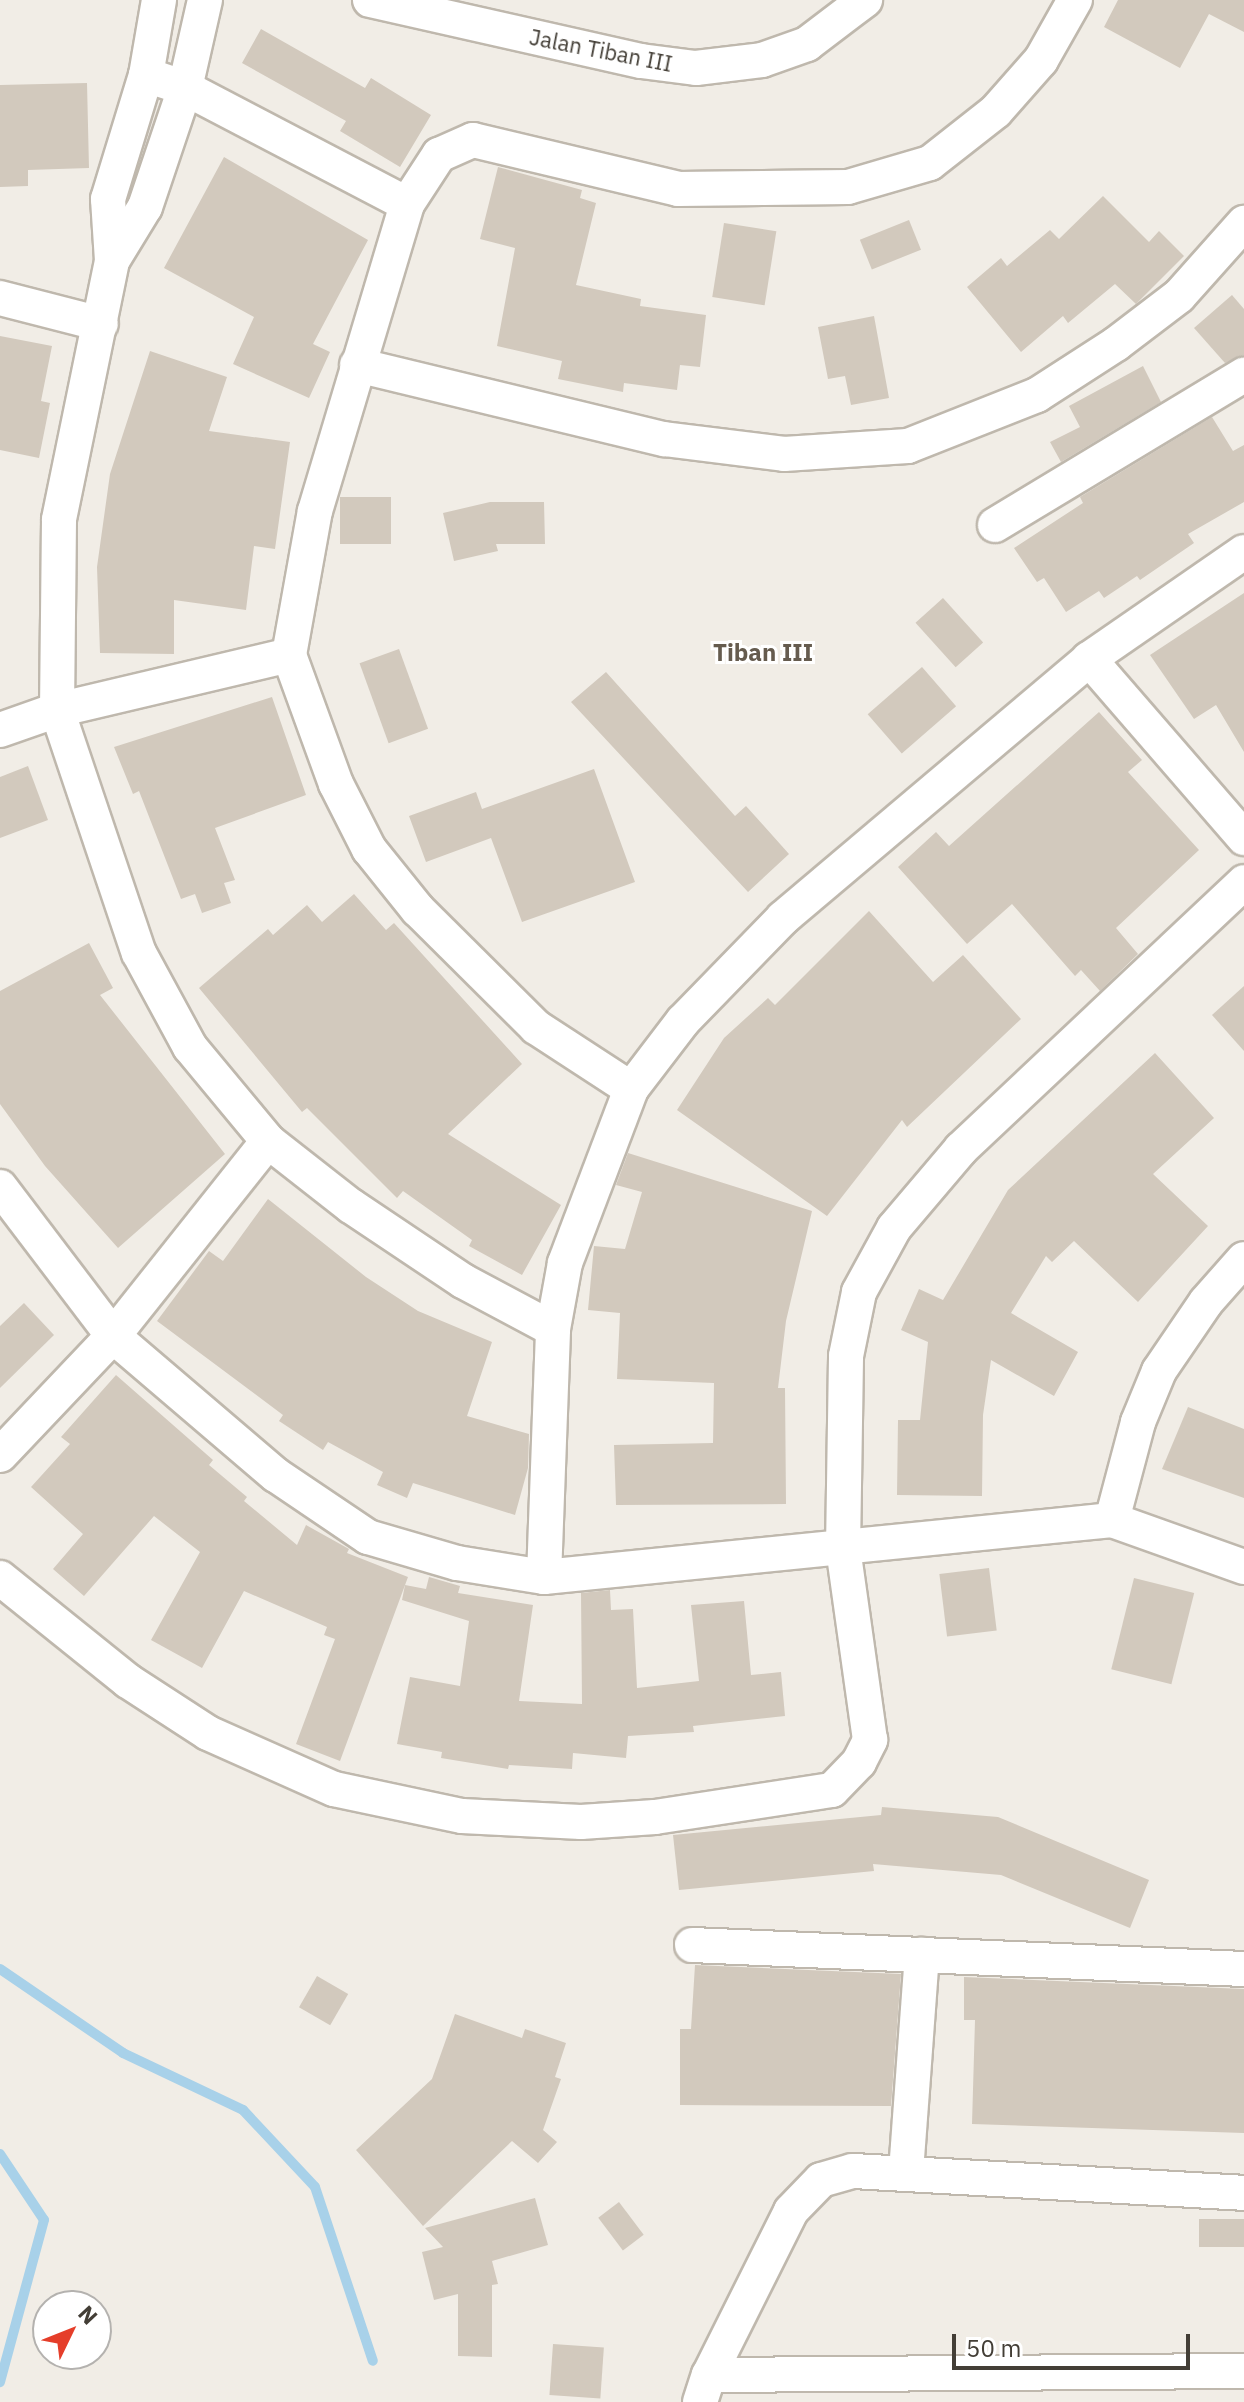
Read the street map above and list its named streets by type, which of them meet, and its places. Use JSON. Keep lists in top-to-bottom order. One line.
{"streets":{"street":["Jalan Tiban III"]},"districts":["Tiban III"],"scale_bar":"50 m","north":"top right"}
